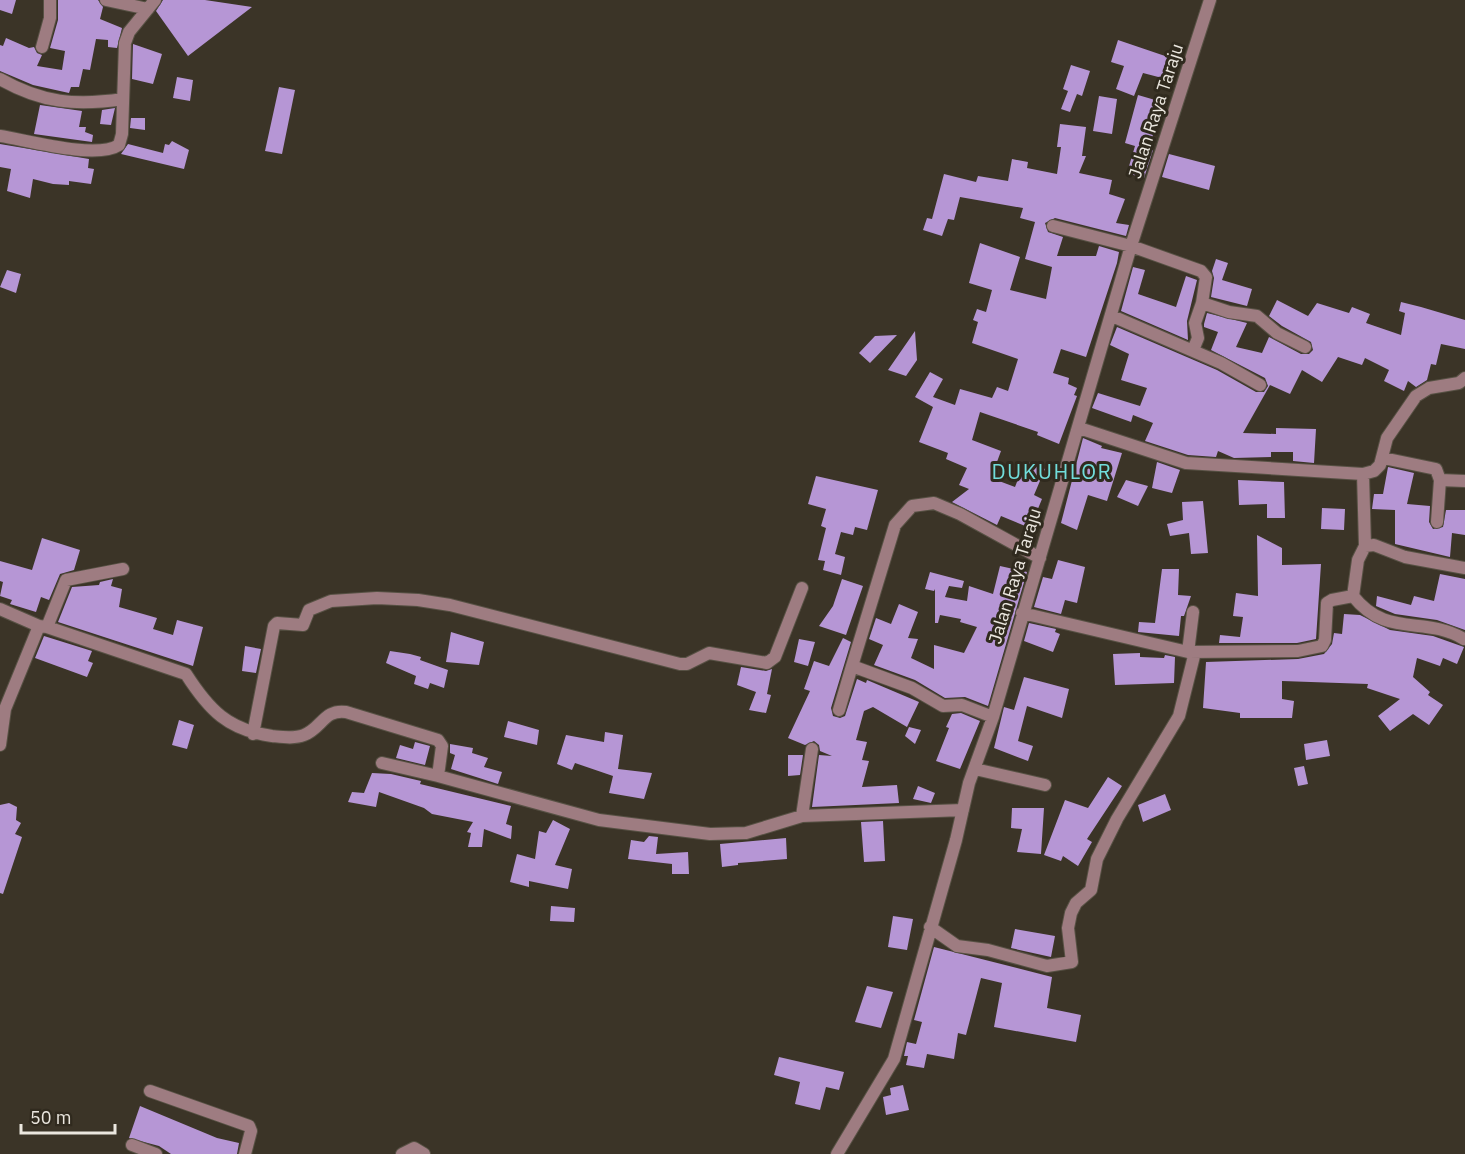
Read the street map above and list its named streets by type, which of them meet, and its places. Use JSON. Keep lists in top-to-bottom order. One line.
{"streets":{"street":["Jalan Raya Taraju"]},"districts":["DUKUHLOR"],"scale_bar":"50 m"}
